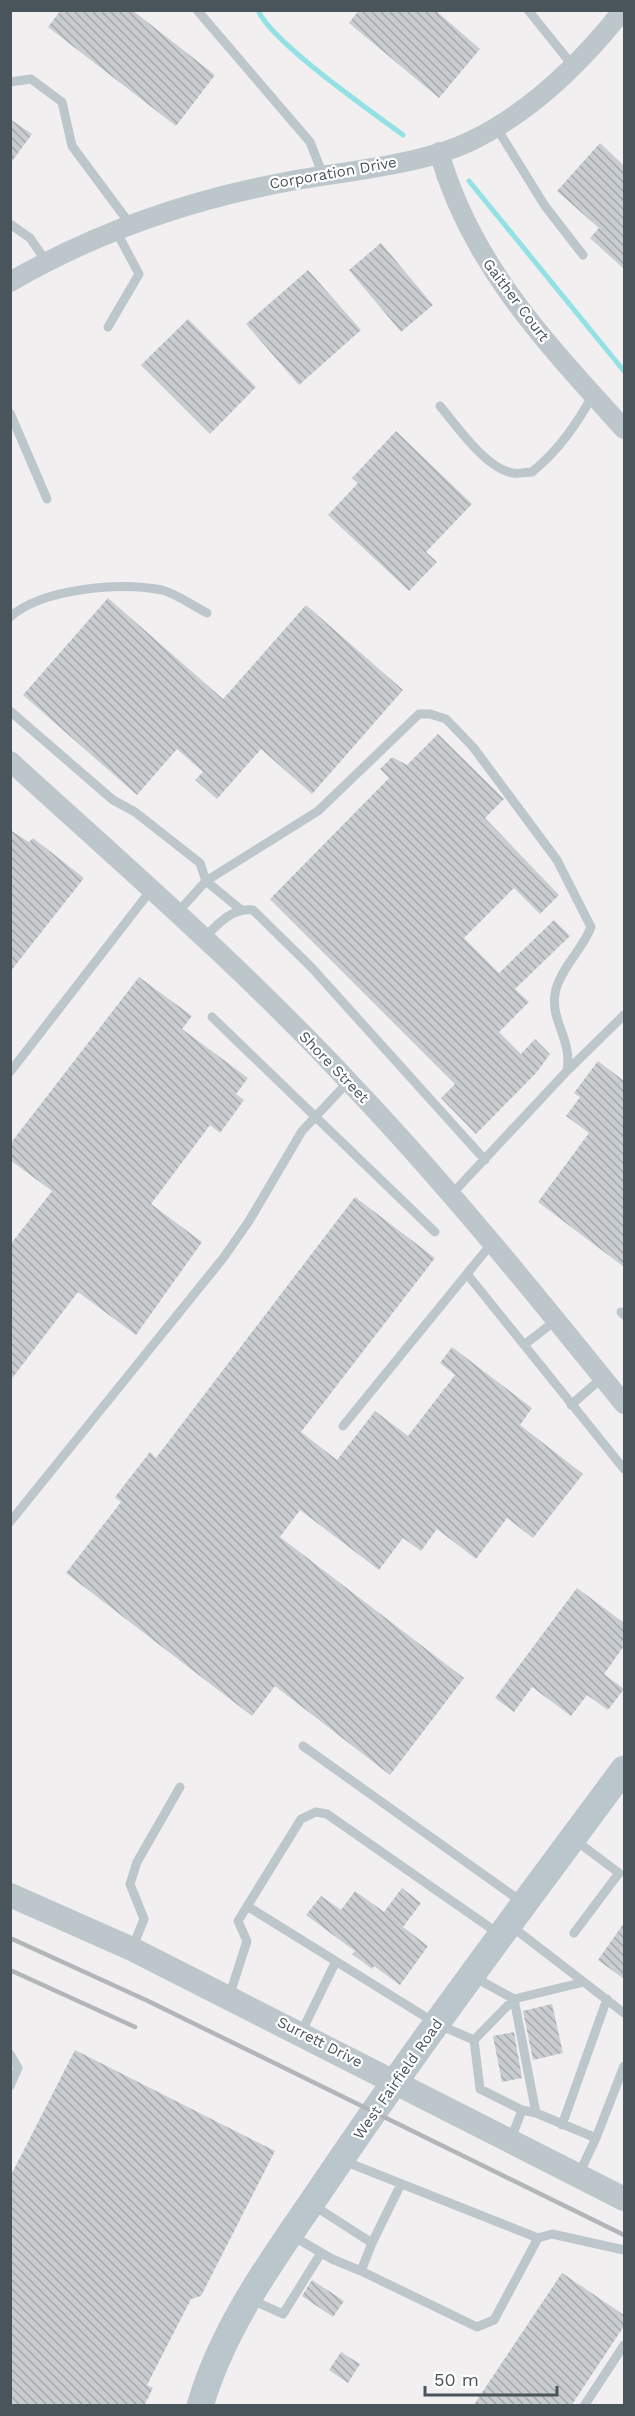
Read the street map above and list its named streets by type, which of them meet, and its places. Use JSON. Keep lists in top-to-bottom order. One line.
{"streets":{"main road":["West Fairfield Road"],"street":["Corporation Drive","Gaither Court","Shore Street","Surrett Drive"]},"crossings":[["Corporation Drive","Gaither Court"],["Surrett Drive","West Fairfield Road"]],"scale_bar":"50 m"}
